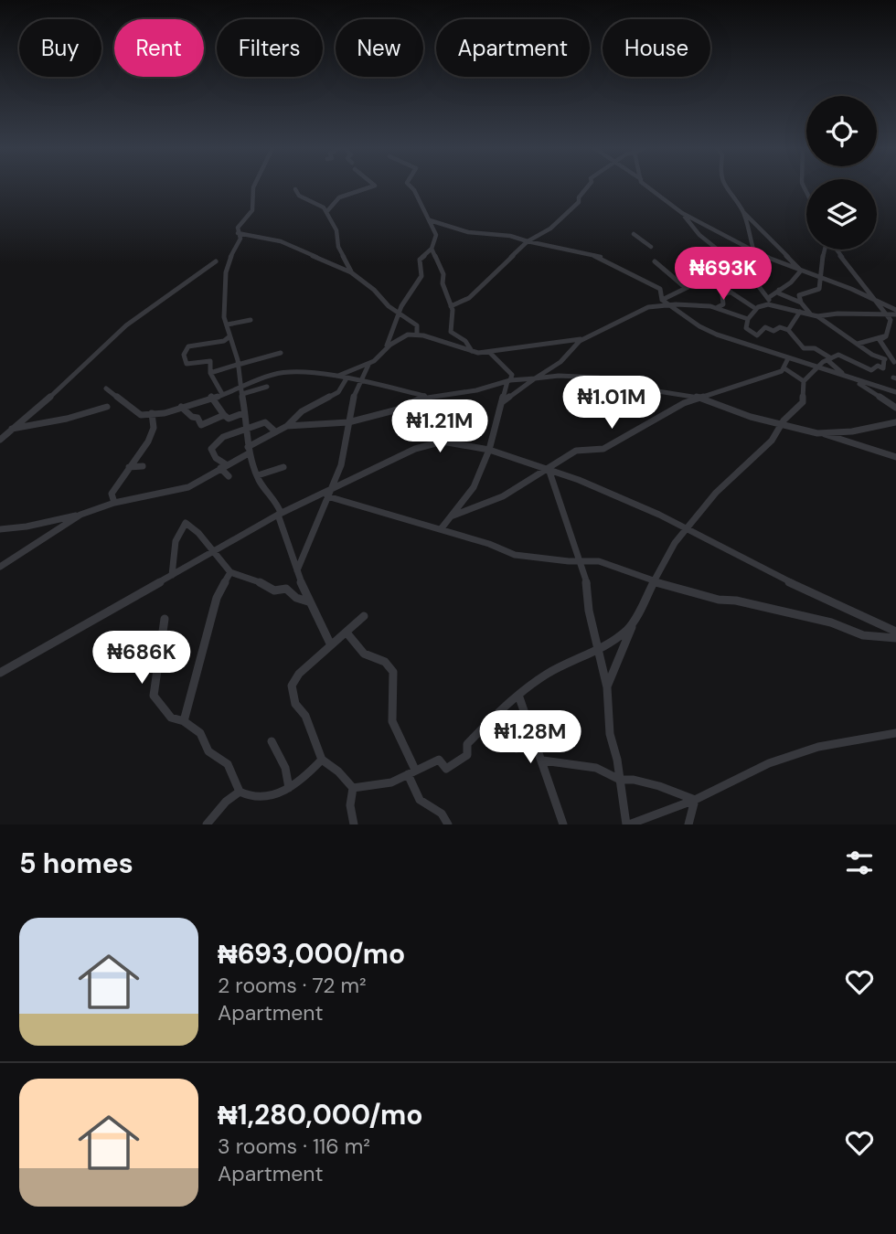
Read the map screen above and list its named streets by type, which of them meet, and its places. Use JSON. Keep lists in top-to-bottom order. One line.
{"page":{"chip":["Buy","Rent","Filters","New","Apartment","House"],"price":["₦693K","₦1.01M","₦1.21M","₦686K","₦1.28M"],"heading":"5 homes","list":[{"name":"₦693,000/mo","note":"2 rooms · 72 m² · Apartment"},{"name":"₦1,280,000/mo","note":"3 rooms · 116 m² · Apartment"}]}}
